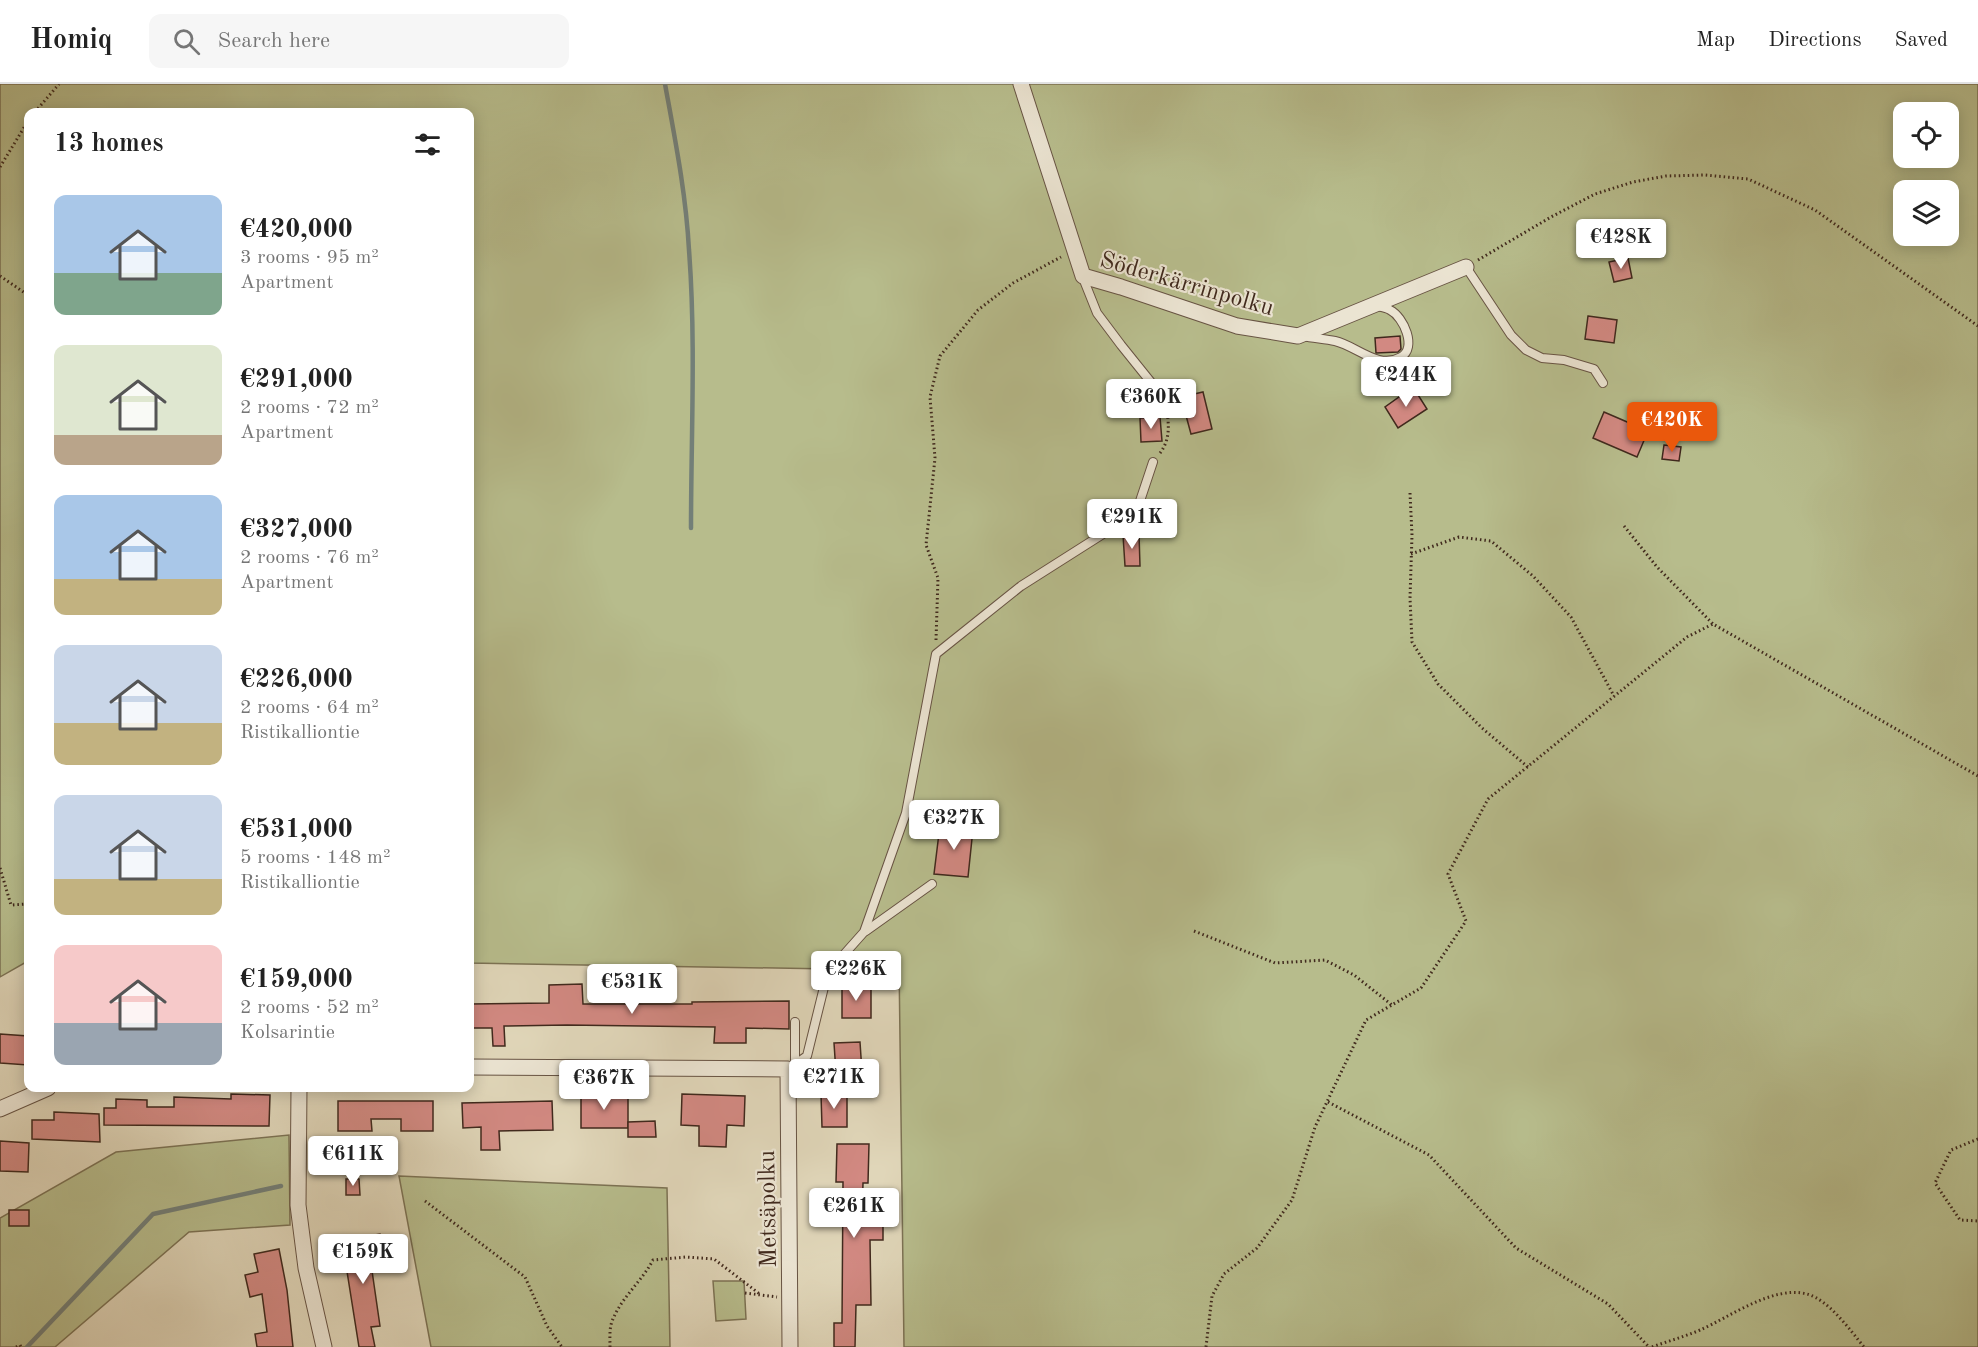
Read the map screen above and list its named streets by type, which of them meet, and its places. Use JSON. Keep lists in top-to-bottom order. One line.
{"streets":{"street":["Söderkärrinpolku","Metsäpolku"]},"page":{"header":"Homiq","search":"Search here","nav":["Map","Directions","Saved"],"heading":"13 homes","list":[{"name":"€420,000","note":"3 rooms · 95 m² · Apartment"},{"name":"€291,000","note":"2 rooms · 72 m² · Apartment"},{"name":"€327,000","note":"2 rooms · 76 m² · Apartment"},{"name":"€226,000","note":"2 rooms · 64 m² · Ristikalliontie"},{"name":"€531,000","note":"5 rooms · 148 m² · Ristikalliontie"},{"name":"€159,000","note":"2 rooms · 52 m² · Kolsarintie"}],"price":["€428K","€244K","€360K","€420K","€291K","€327K","€226K","€531K","€271K","€367K","€611K","€261K","€159K"]}}
